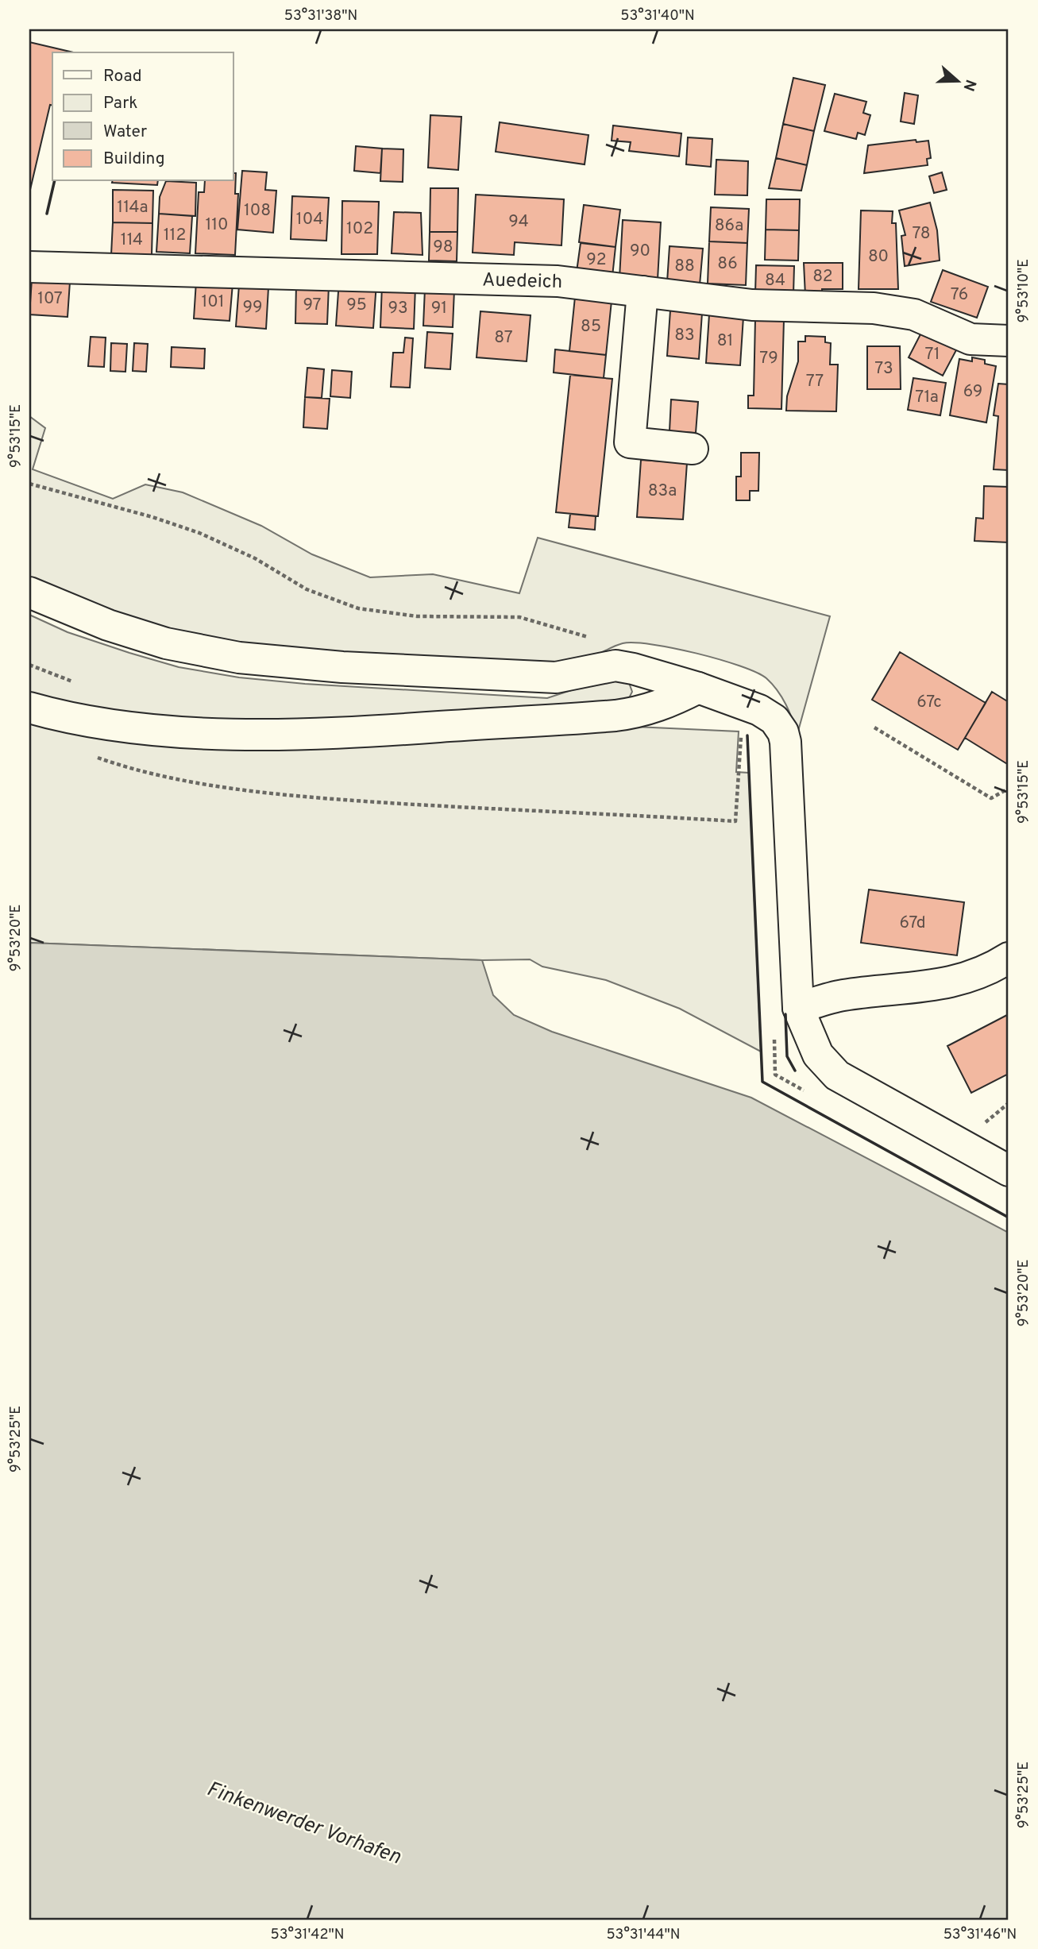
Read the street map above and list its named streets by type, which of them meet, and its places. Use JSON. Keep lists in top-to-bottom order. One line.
{"streets":{"street":["Auedeich"]},"water":["Finkenwerder Vorhafen"],"house_numbers":["114a","108","104","94","110","86a","102","78","112","114","98","90","80","92","86","88","82","84","76","107","101","97","95","99","93","91","85","83","87","81","71","79","73","77","69","71a","83a","67c","67d"],"legend":["Road","Park","Water","Building"],"north":"right","coordinates":["53°31'38\"N","53°31'40\"N","9°53'10\"E","9°53'15\"E","9°53'20\"E","9°53'25\"E","53°31'42\"N","53°31'44\"N","53°31'46\"N"]}
